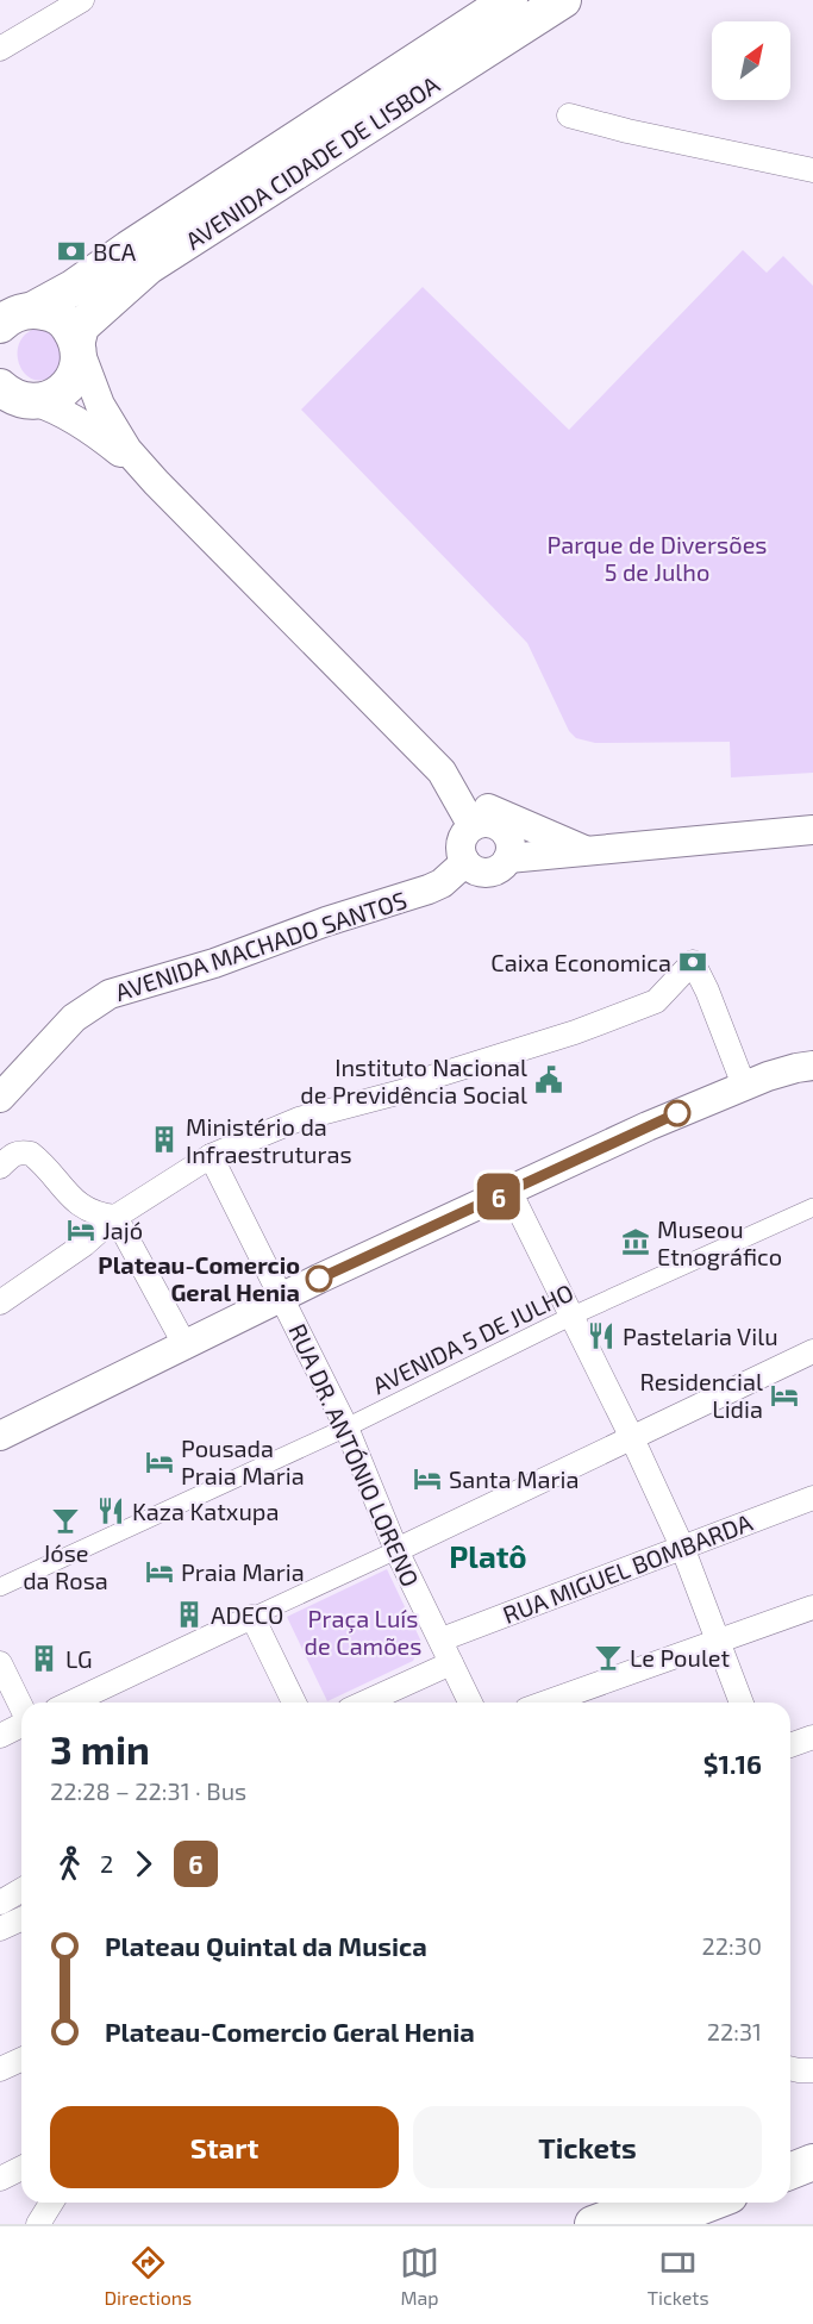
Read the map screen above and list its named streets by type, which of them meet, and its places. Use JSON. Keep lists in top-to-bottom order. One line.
{"streets":{"main road":["AVENIDA CIDADE DE LISBOA"],"street":["AVENIDA MACHADO SANTOS","AVENIDA 5 DE JULHO","RUA DR. ANTÓNIO LORENO","RUA MIGUEL BOMBARDA"]},"crossings":[["AVENIDA 5 DE JULHO","RUA DR. ANTÓNIO LORENO"],["RUA DR. ANTÓNIO LORENO","RUA MIGUEL BOMBARDA"]],"districts":["Platô"],"parks":["Parque de Diversões 5 de Julho","Praça Luís de Camões"],"places":{"bank":["BCA","Caixa Economica"],"public building":["Instituto Nacional de Previdência Social"],"building":["Ministério da Infraestruturas","ADECO","LG"],"hotel":["Jajó","Residencial Lidia","Pousada Praia Maria","Santa Maria","Praia Maria"],"museum":["Museou Etnográfico"],"other":["Plateau-Comercio Geral Henia"],"restaurant":["Pastelaria Vilu","Kaza Katxupa"],"bar":["Jóse da Rosa","Le Poulet"]},"lines":["bus line 6"],"north":"top right","page":{"on_map":"6","heading":["3 min","22:28 – 22:31 · Bus","$1.16"],"legs":["2","6"],"list":[{"name":"Plateau Quintal da Musica","value":"22:30"},{"name":"Plateau-Comercio Geral Henia","value":"22:31"}],"buttons":["Start","Tickets"],"tabs":["Directions","Map","Tickets"]}}
